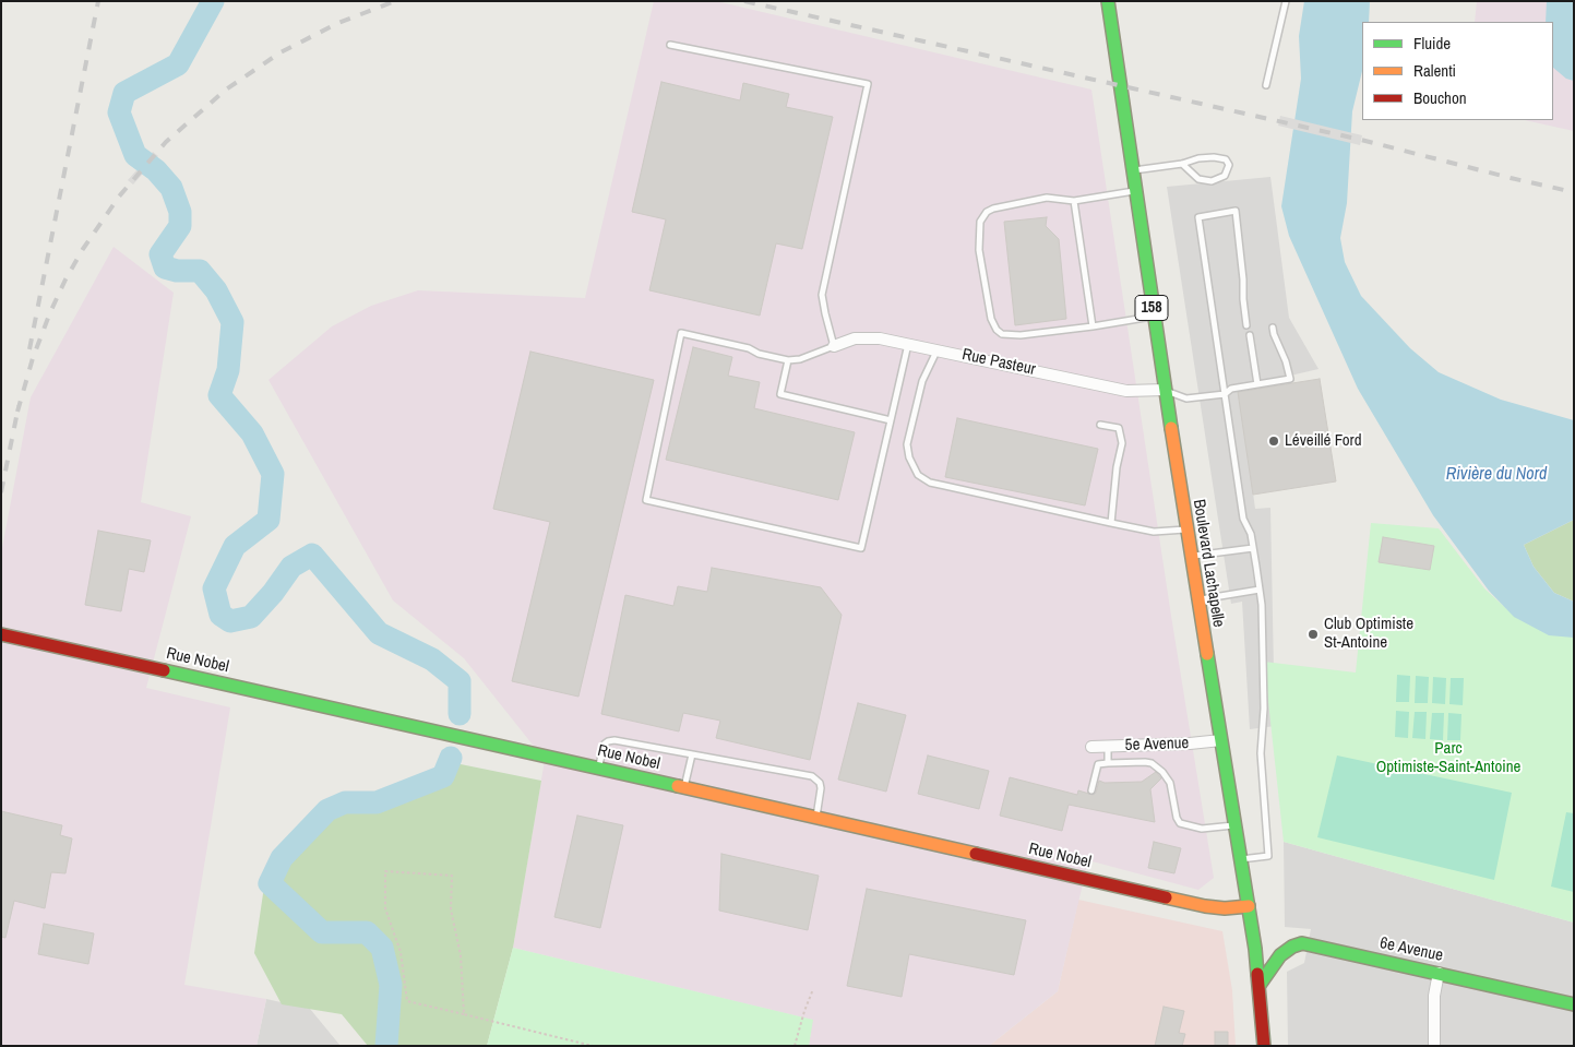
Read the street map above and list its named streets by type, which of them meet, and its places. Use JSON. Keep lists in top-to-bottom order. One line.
{"streets":{"street":["158","Rue Pasteur","Boulevard Lachapelle","Rue Nobel","5e Avenue","6e Avenue"]},"crossings":[["Rue Pasteur","Boulevard Lachapelle"],["Boulevard Lachapelle","Rue Nobel"],["Boulevard Lachapelle","5e Avenue"],["Boulevard Lachapelle","6e Avenue"]],"water":["Rivière du Nord"],"parks":["Parc Optimiste-Saint-Antoine"],"places":["Léveillé Ford","Club Optimiste St-Antoine"],"legend":["Fluide","Ralenti","Bouchon"]}
